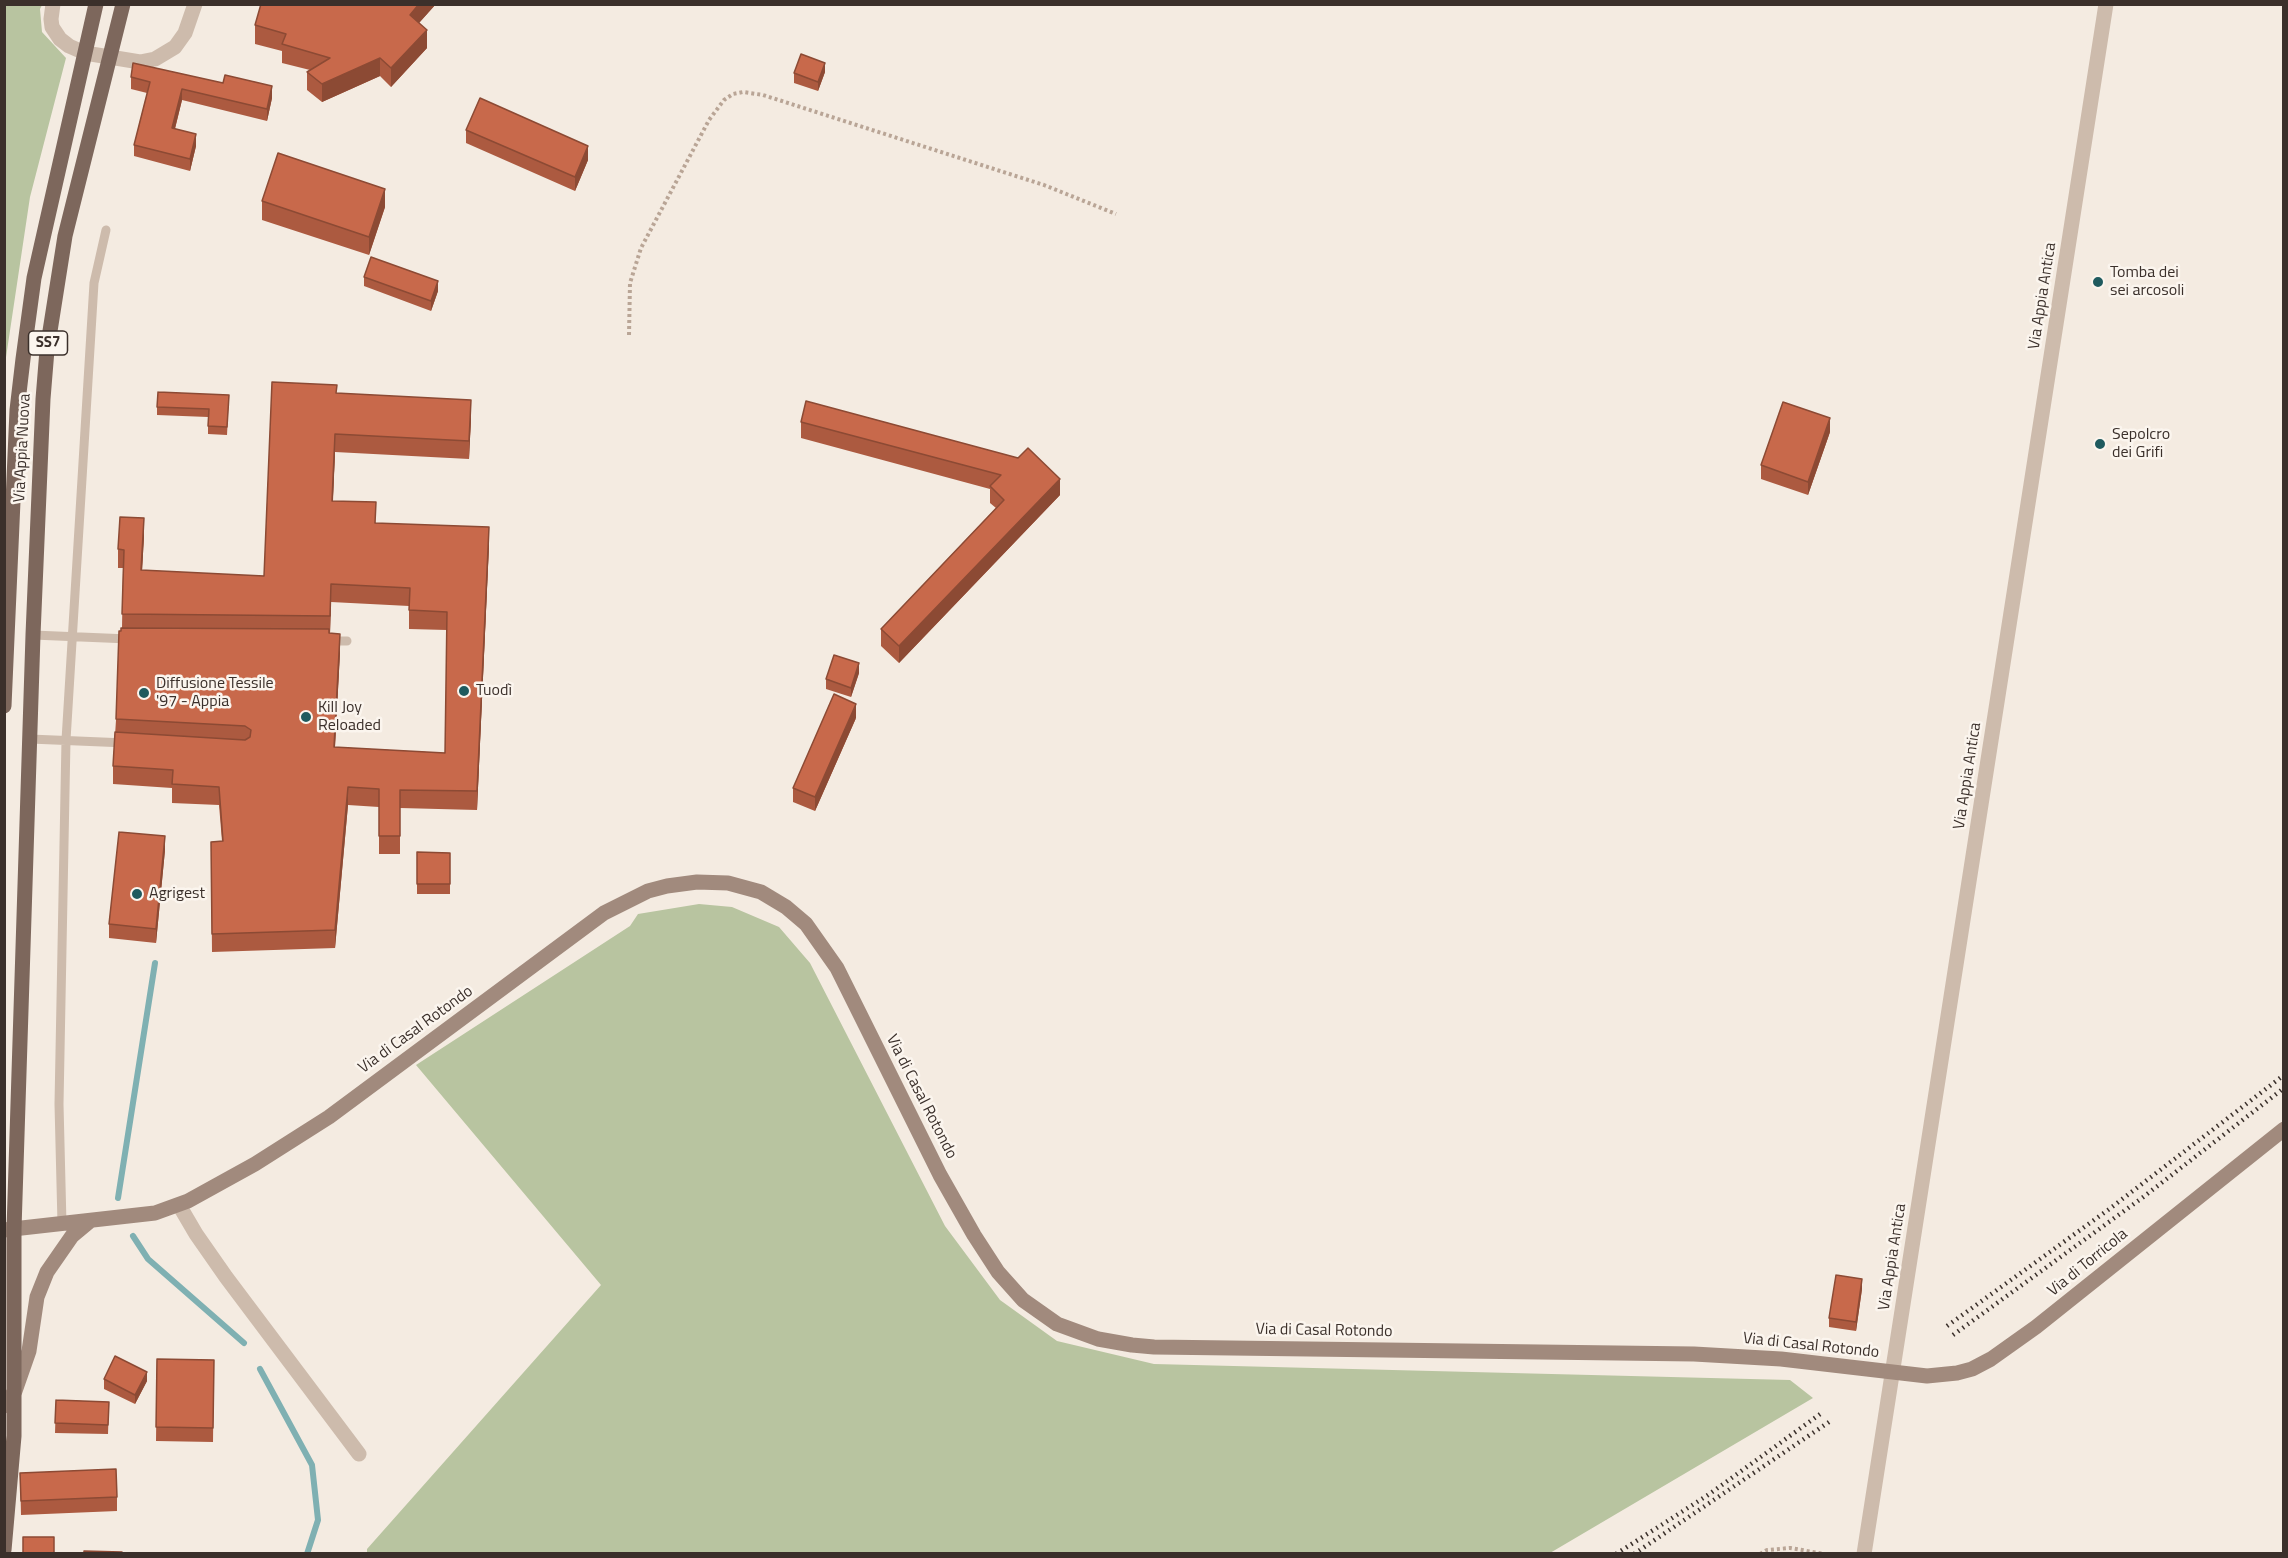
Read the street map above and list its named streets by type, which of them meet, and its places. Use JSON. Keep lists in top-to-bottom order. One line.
{"streets":{"main road":["SS7","Via Appia Nuova"],"street":["Via Appia Antica","Via di Casal Rotondo","Via di Torricola"]},"crossings":[["Via Appia Antica","Via di Casal Rotondo"],["Via Appia Antica","Via di Torricola"],["Via Appia Nuova","Via di Casal Rotondo"],["Via di Casal Rotondo","Via di Torricola"]],"places":["Tomba dei sei arcosoli","Sepolcro dei Grifi","Tuodì","Diffusione Tessile '97 - Appia","Kill Joy Reloaded","Agrigest"]}
